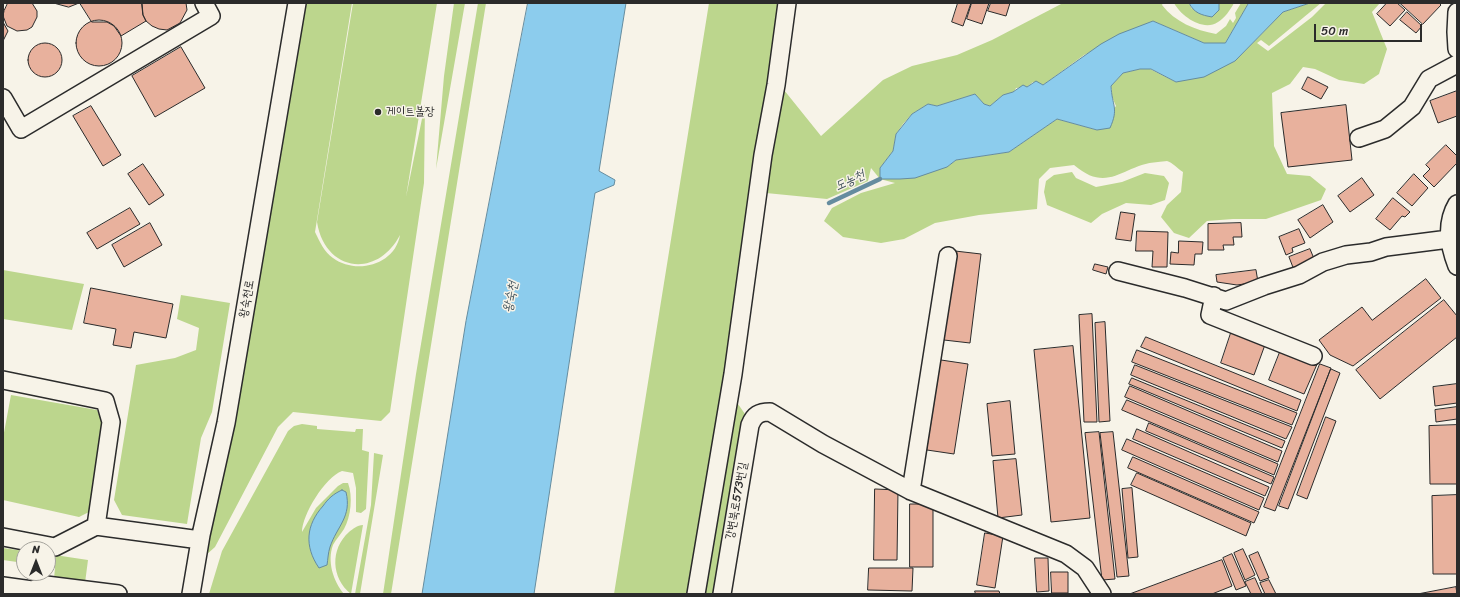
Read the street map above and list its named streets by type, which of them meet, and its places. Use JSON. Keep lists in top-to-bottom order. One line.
{"streets":{"street":["왕숙천로","강변북로573번길"]},"water":["도농천","왕숙천"],"places":["게이트볼장"],"scale_bar":"50 m","north":"top"}
